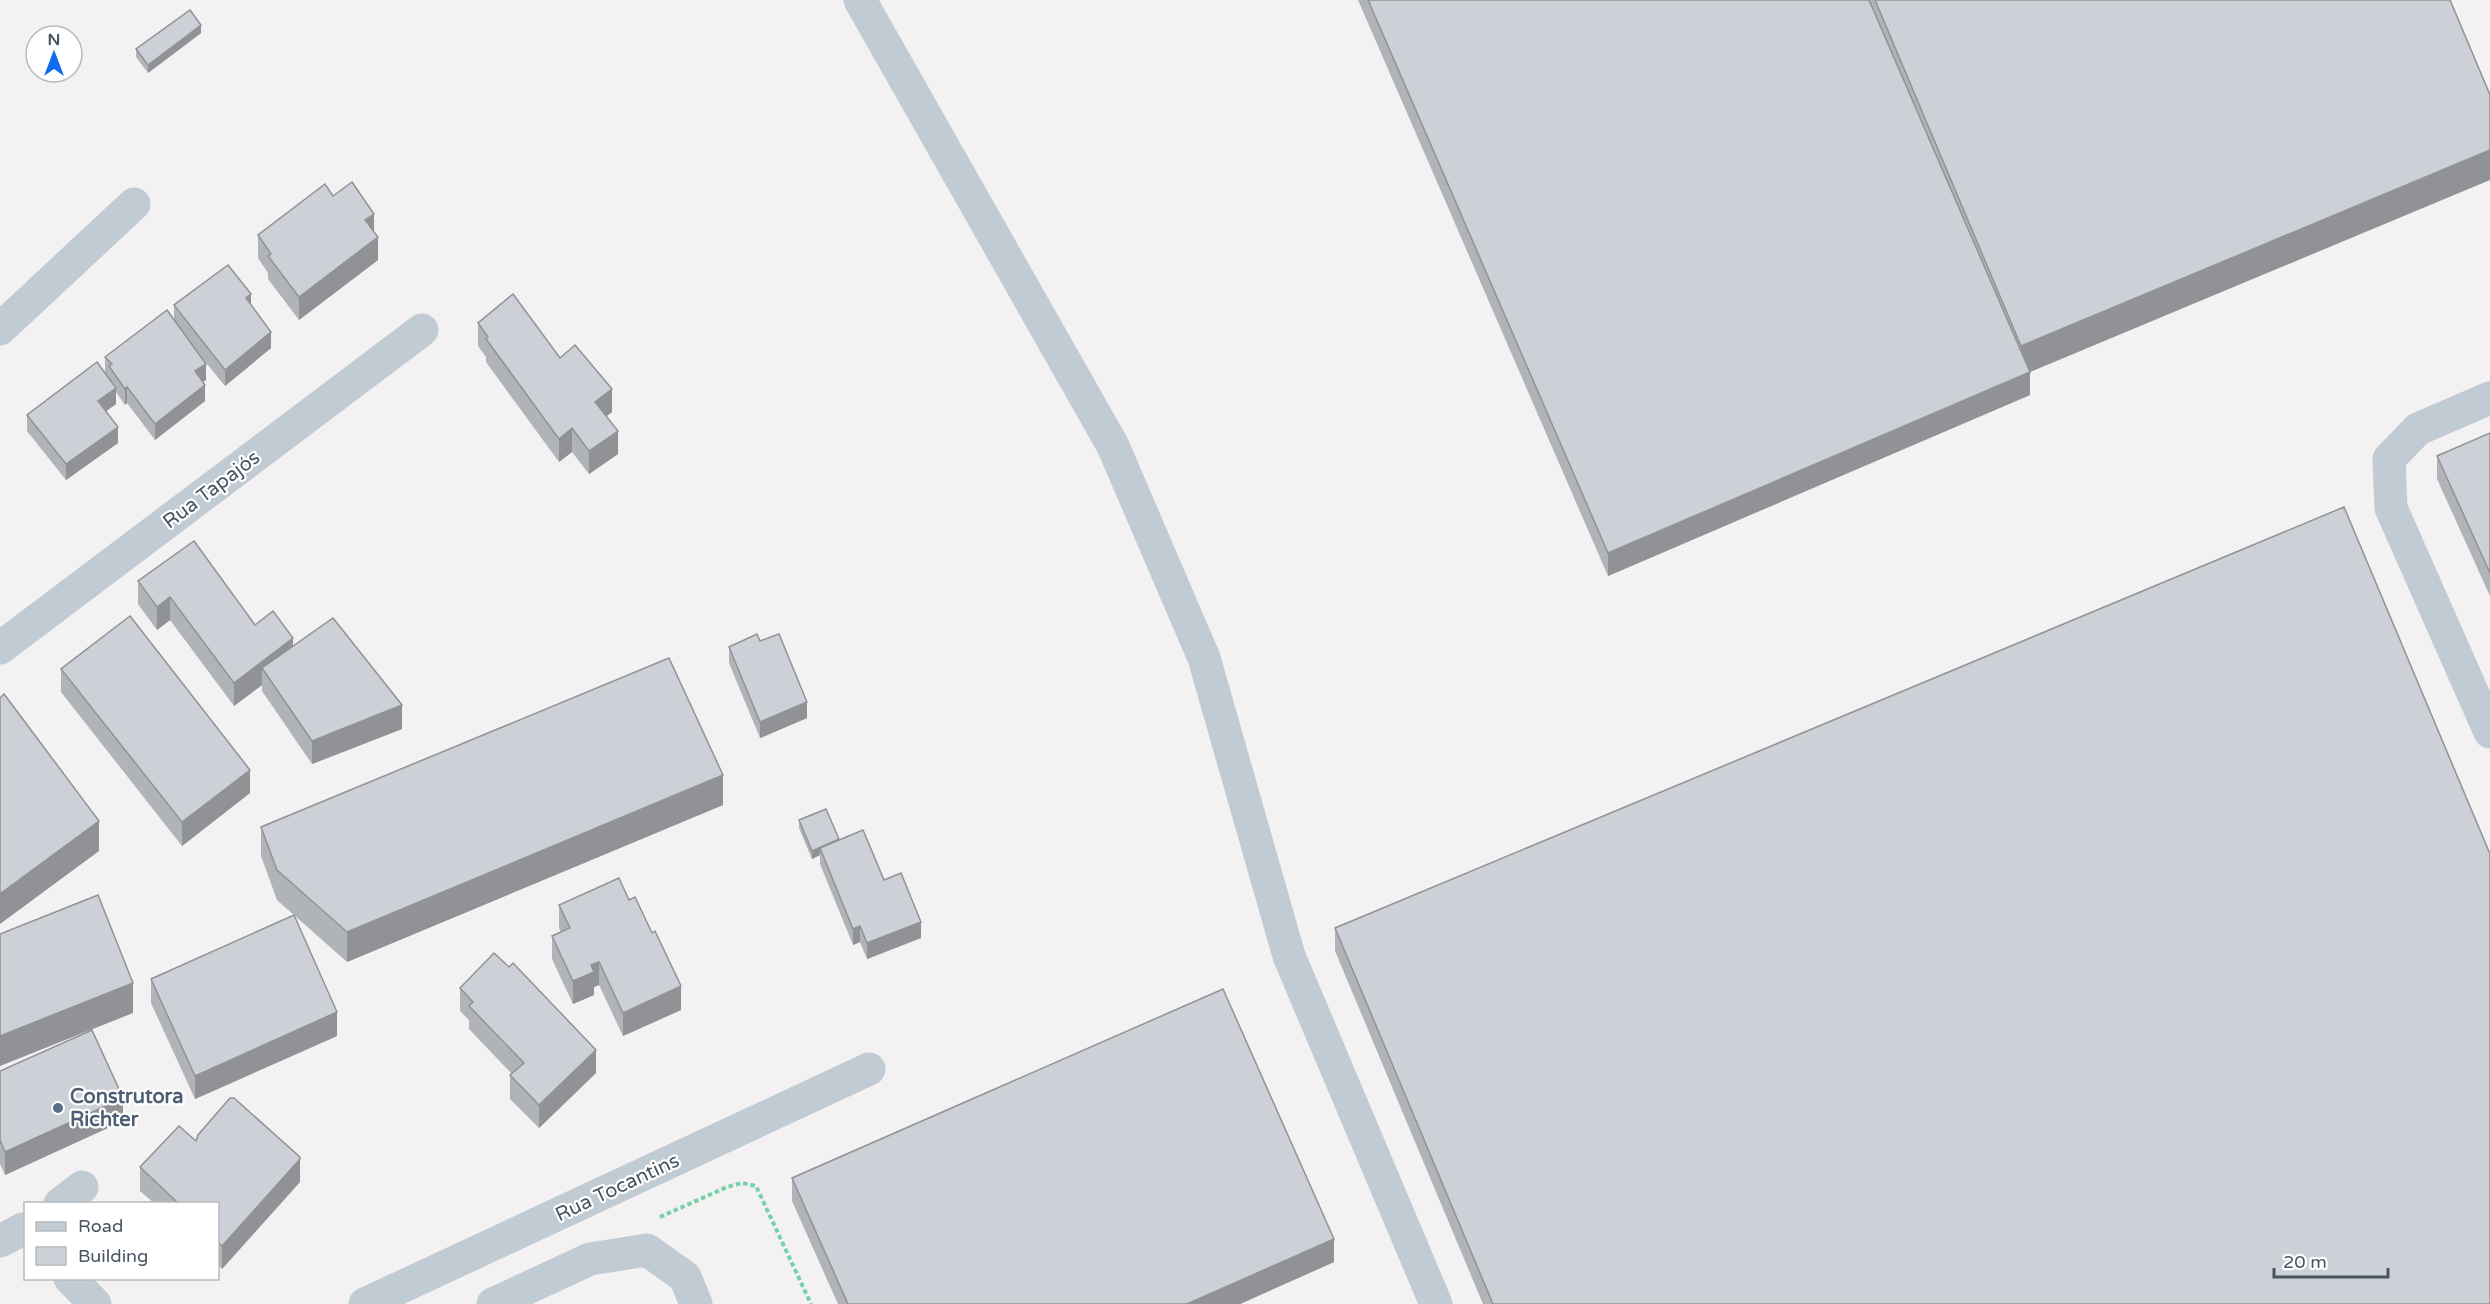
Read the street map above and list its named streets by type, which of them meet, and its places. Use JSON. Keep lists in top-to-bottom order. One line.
{"streets":{"street":["Rua Tapajós","Rua Tocantins"]},"places":["Construtora Richter"],"legend":["Road","Building"],"scale_bar":"20 m","north":"top"}
